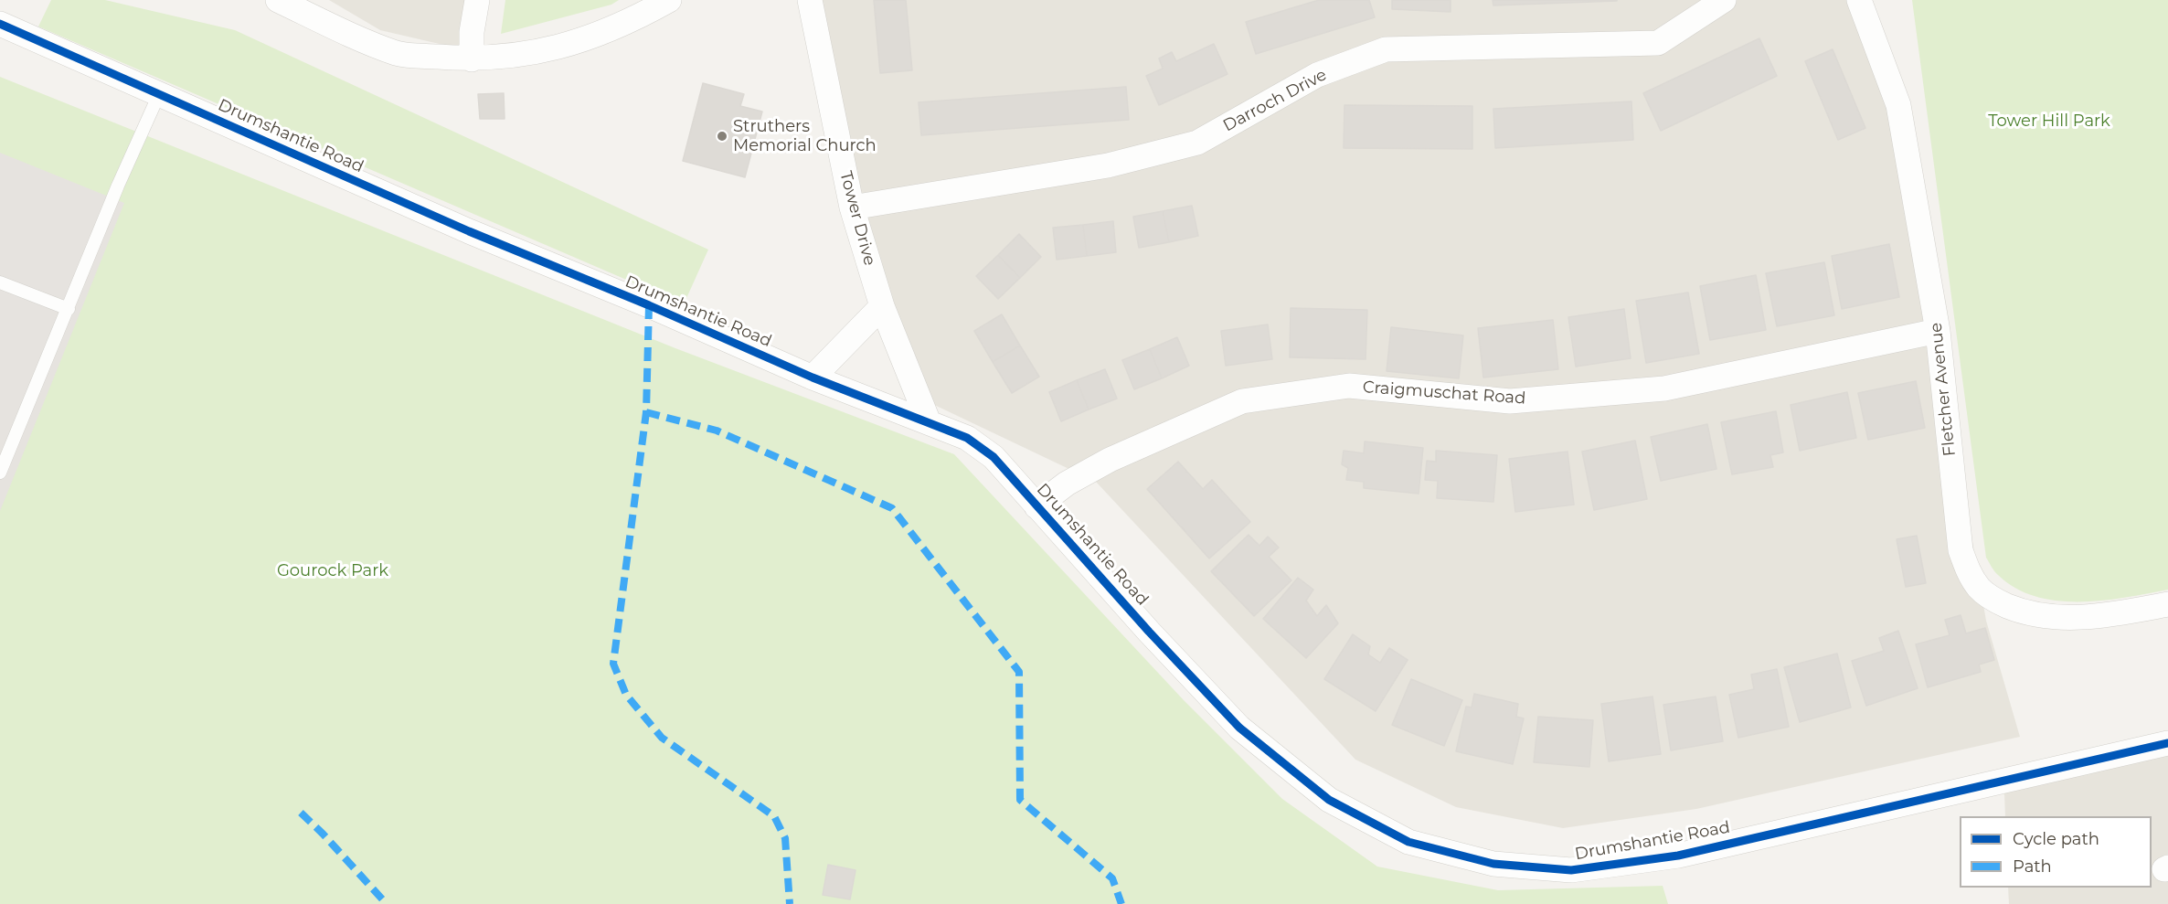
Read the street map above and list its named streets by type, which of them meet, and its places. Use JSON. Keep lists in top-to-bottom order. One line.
{"streets":{"street":["Darroch Drive","Drumshantie Road","Tower Drive","Fletcher Avenue","Craigmuschat Road"]},"crossings":[["Darroch Drive","Tower Drive"],["Drumshantie Road","Tower Drive"],["Drumshantie Road","Craigmuschat Road"],["Fletcher Avenue","Craigmuschat Road"]],"parks":["Tower Hill Park","Gourock Park"],"places":["Struthers Memorial Church"],"legend":["Cycle path","Path"]}
